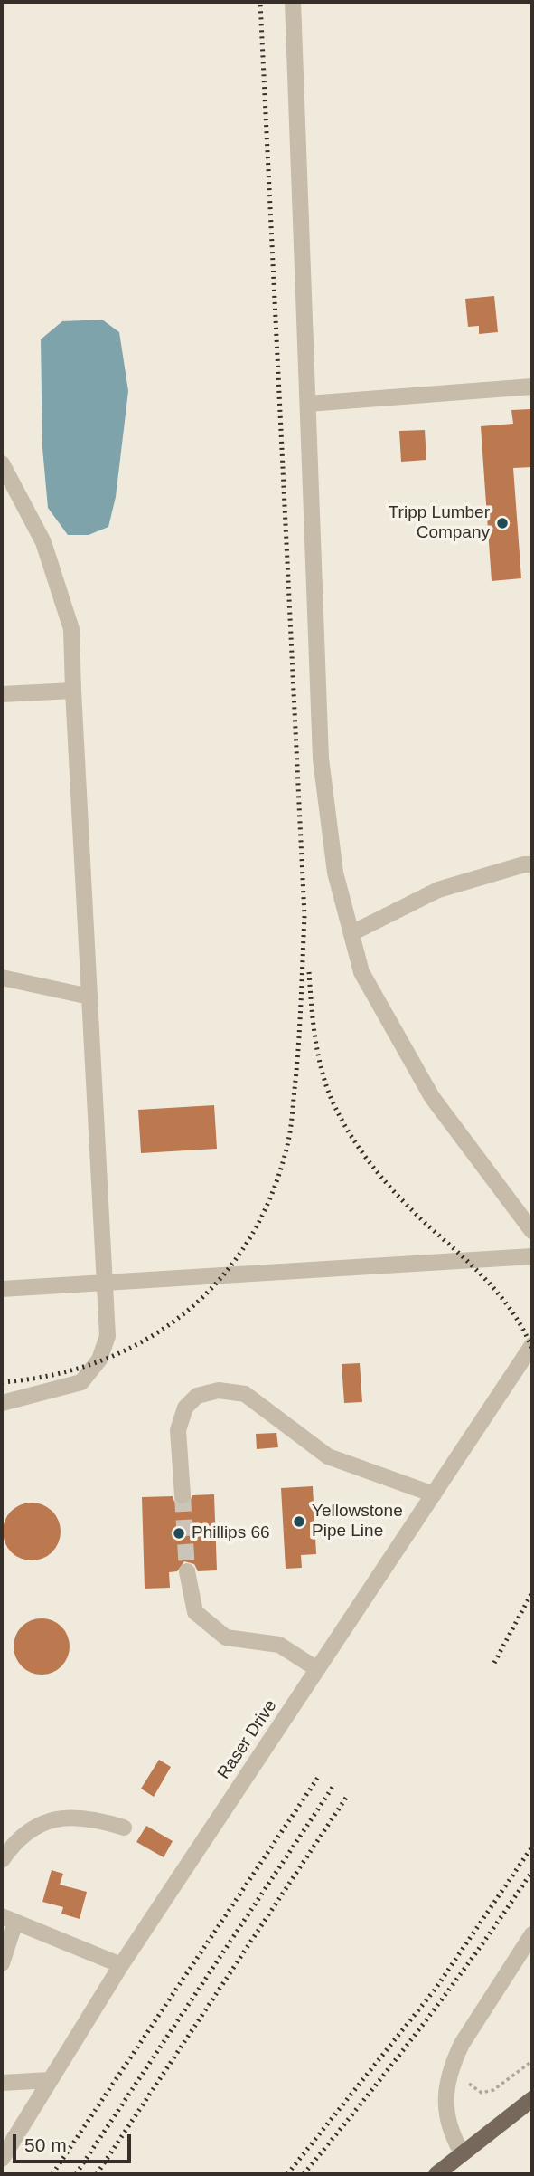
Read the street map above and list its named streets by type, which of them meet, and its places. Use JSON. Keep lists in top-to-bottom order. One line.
{"streets":{"street":["Raser Drive"]},"places":["Tripp Lumber Company","Yellowstone Pipe Line","Phillips 66"],"scale_bar":"50 m"}
